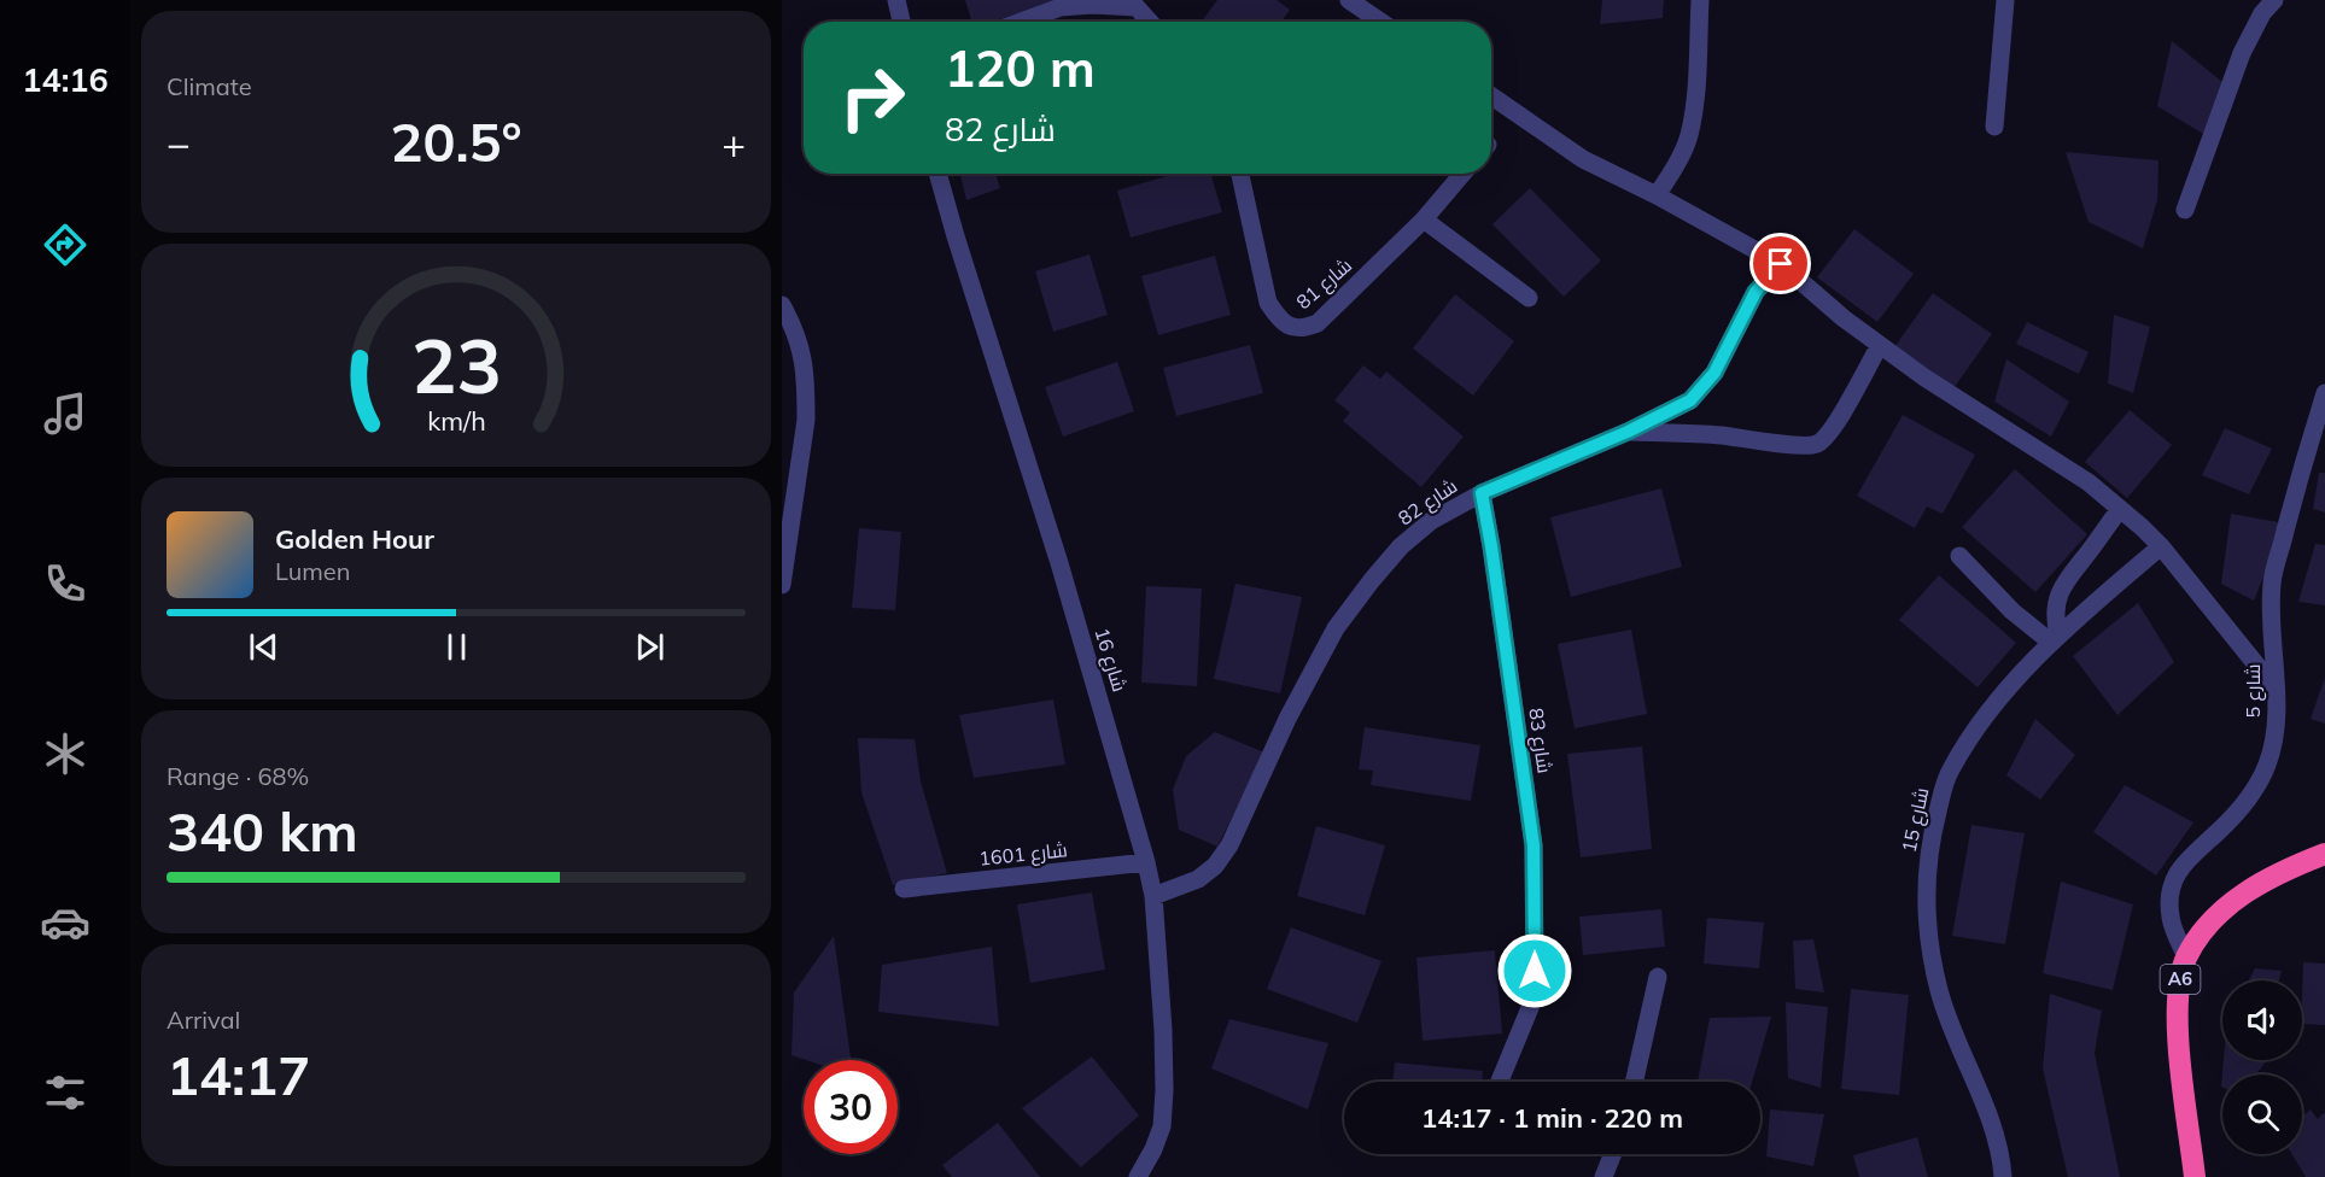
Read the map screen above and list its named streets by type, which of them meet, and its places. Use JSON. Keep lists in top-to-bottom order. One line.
{"streets":{"highway":["A6"],"street":["شارع 81","شارع 82","شارع 16","شارع 5","شارع 83","شارع 15","شارع 1601"]},"crossings":[["شارع 82","شارع 16"],["شارع 82","شارع 83"],["شارع 16","شارع 1601"],["شارع 5","A6"]],"page":{"tabs":"14:16","tile":["Climate",["Range · 68%","340 km"],["Arrival","14:17"]],"turn":["120 m","شارع 82"],"heat":["−","20.5°","+"],"song":["Golden Hour","Lumen"],"limit":"30","trip":"14:17 · 1 min · 220 m","gauge":["23","km/h"]}}
